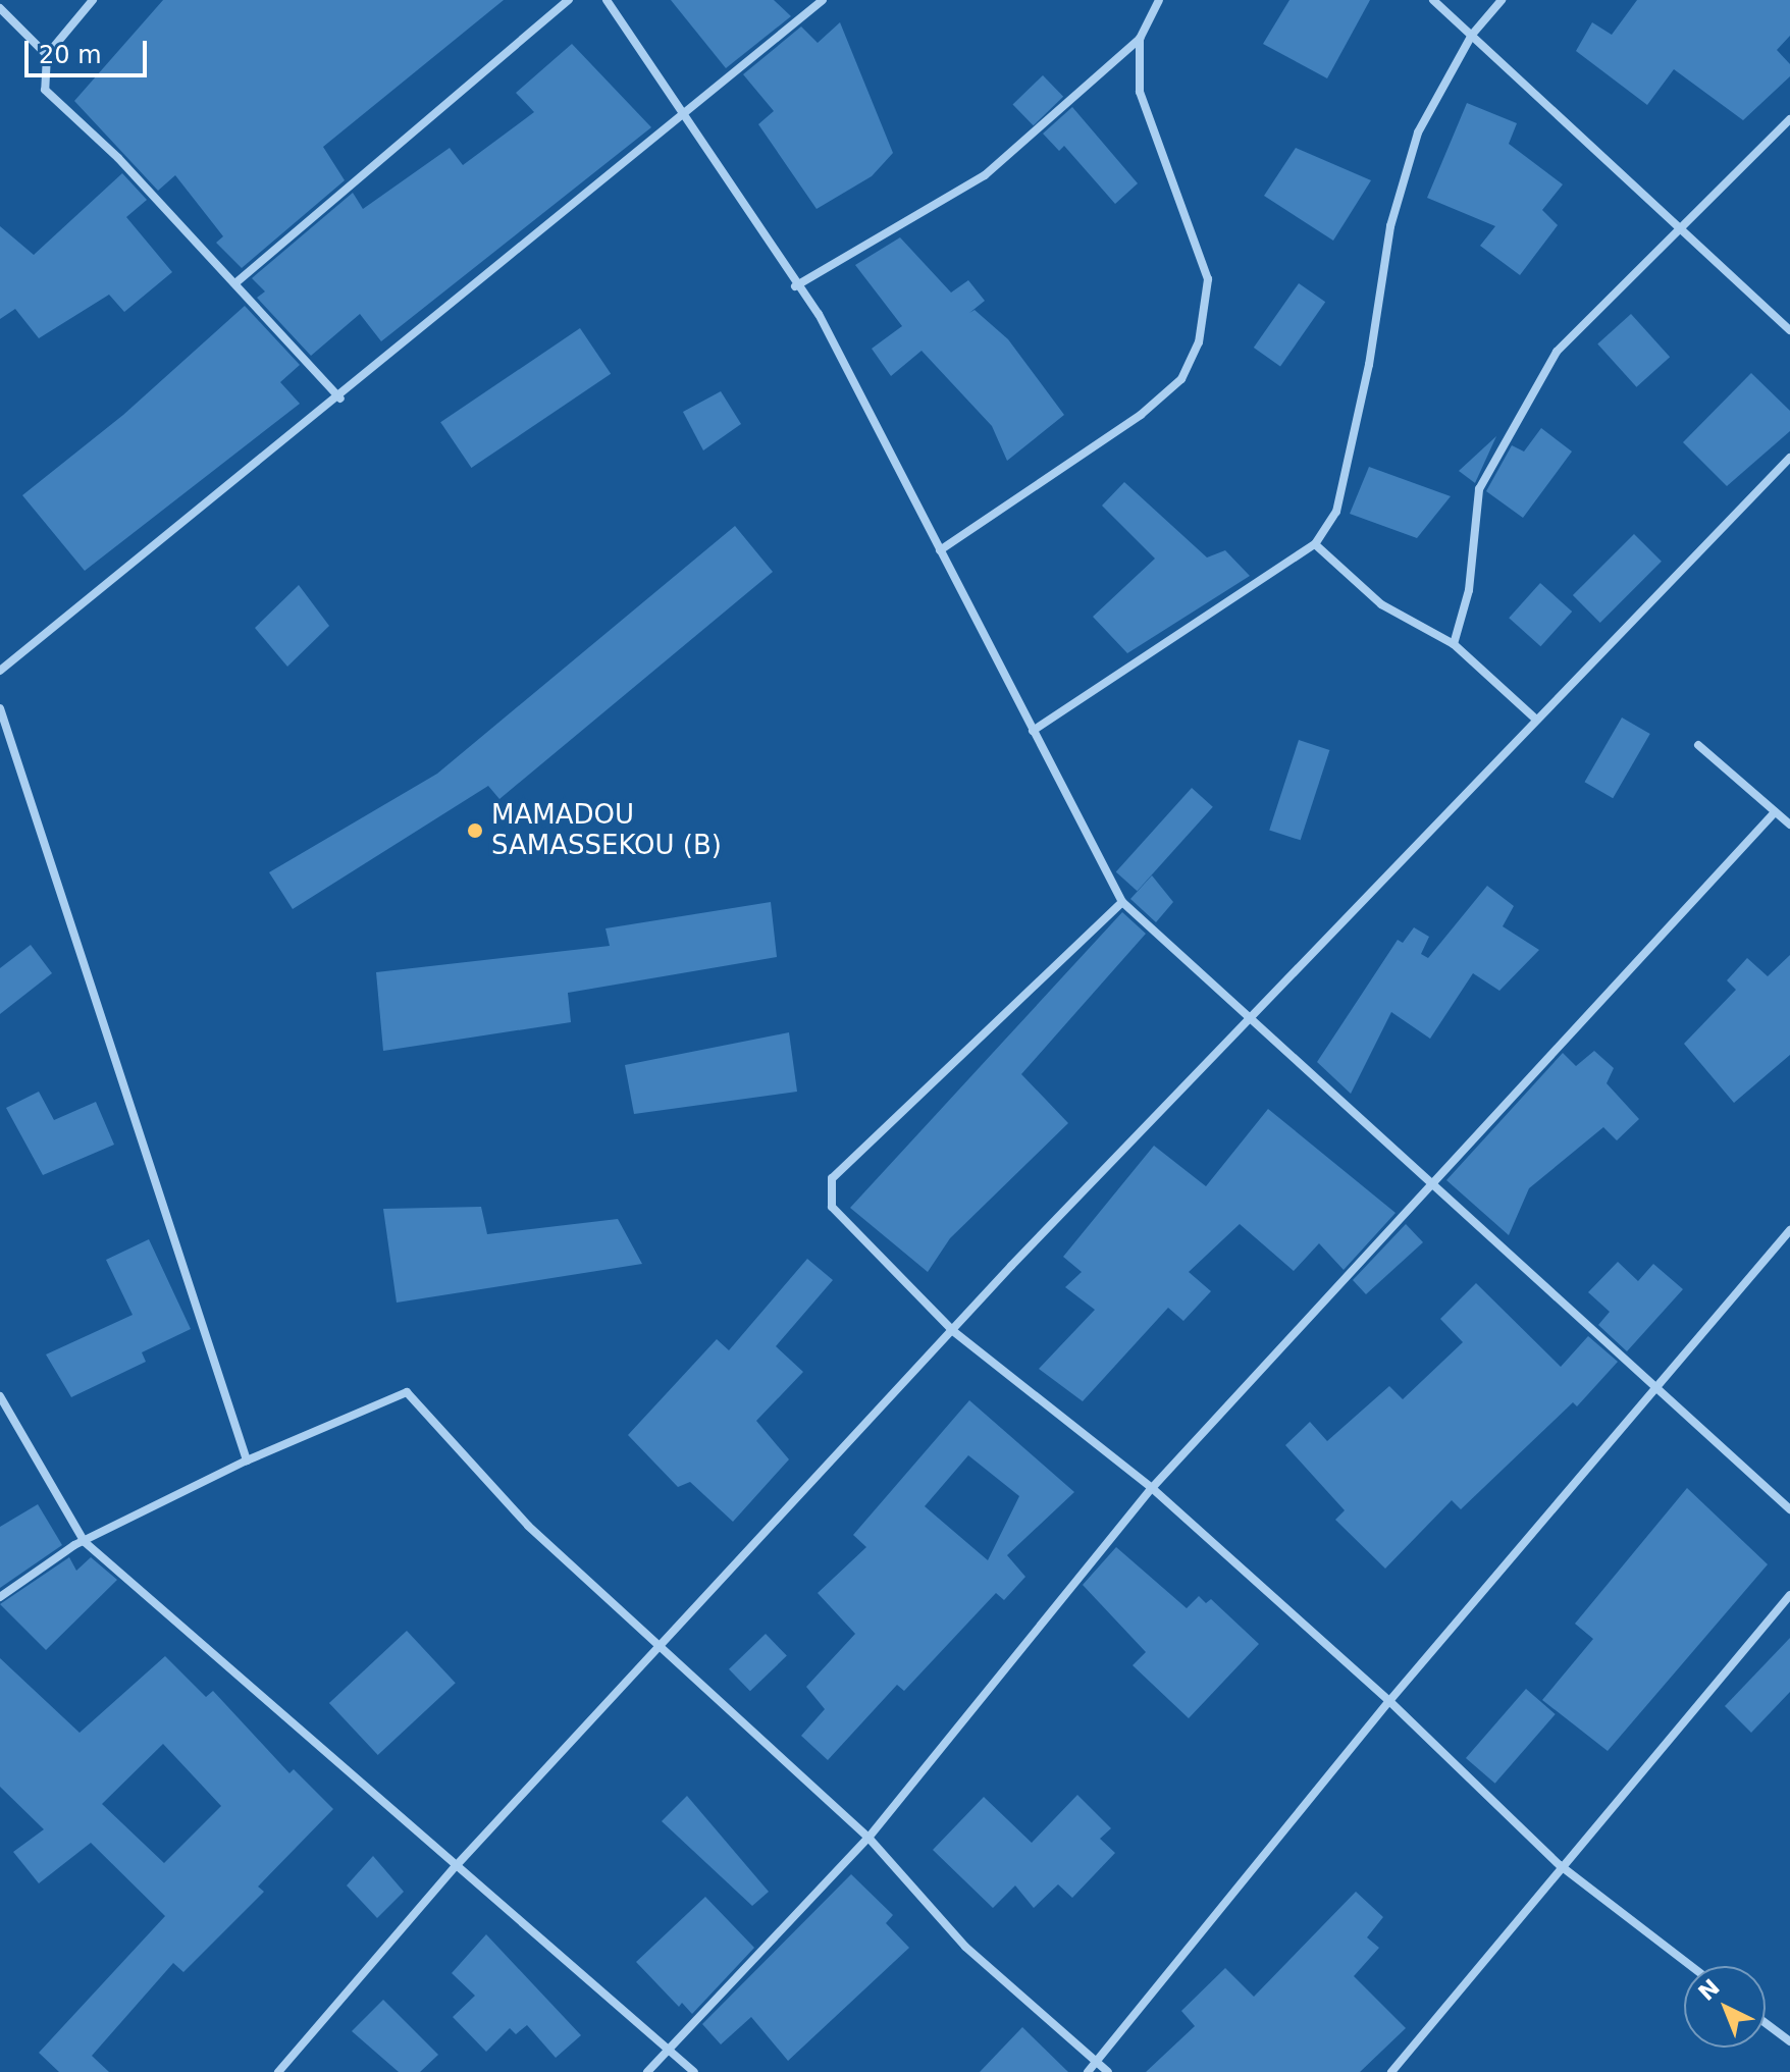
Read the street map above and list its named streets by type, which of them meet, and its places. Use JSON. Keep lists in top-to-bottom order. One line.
{"places":["MAMADOU SAMASSEKOU (B)"],"scale_bar":"20 m","north":"top left"}
